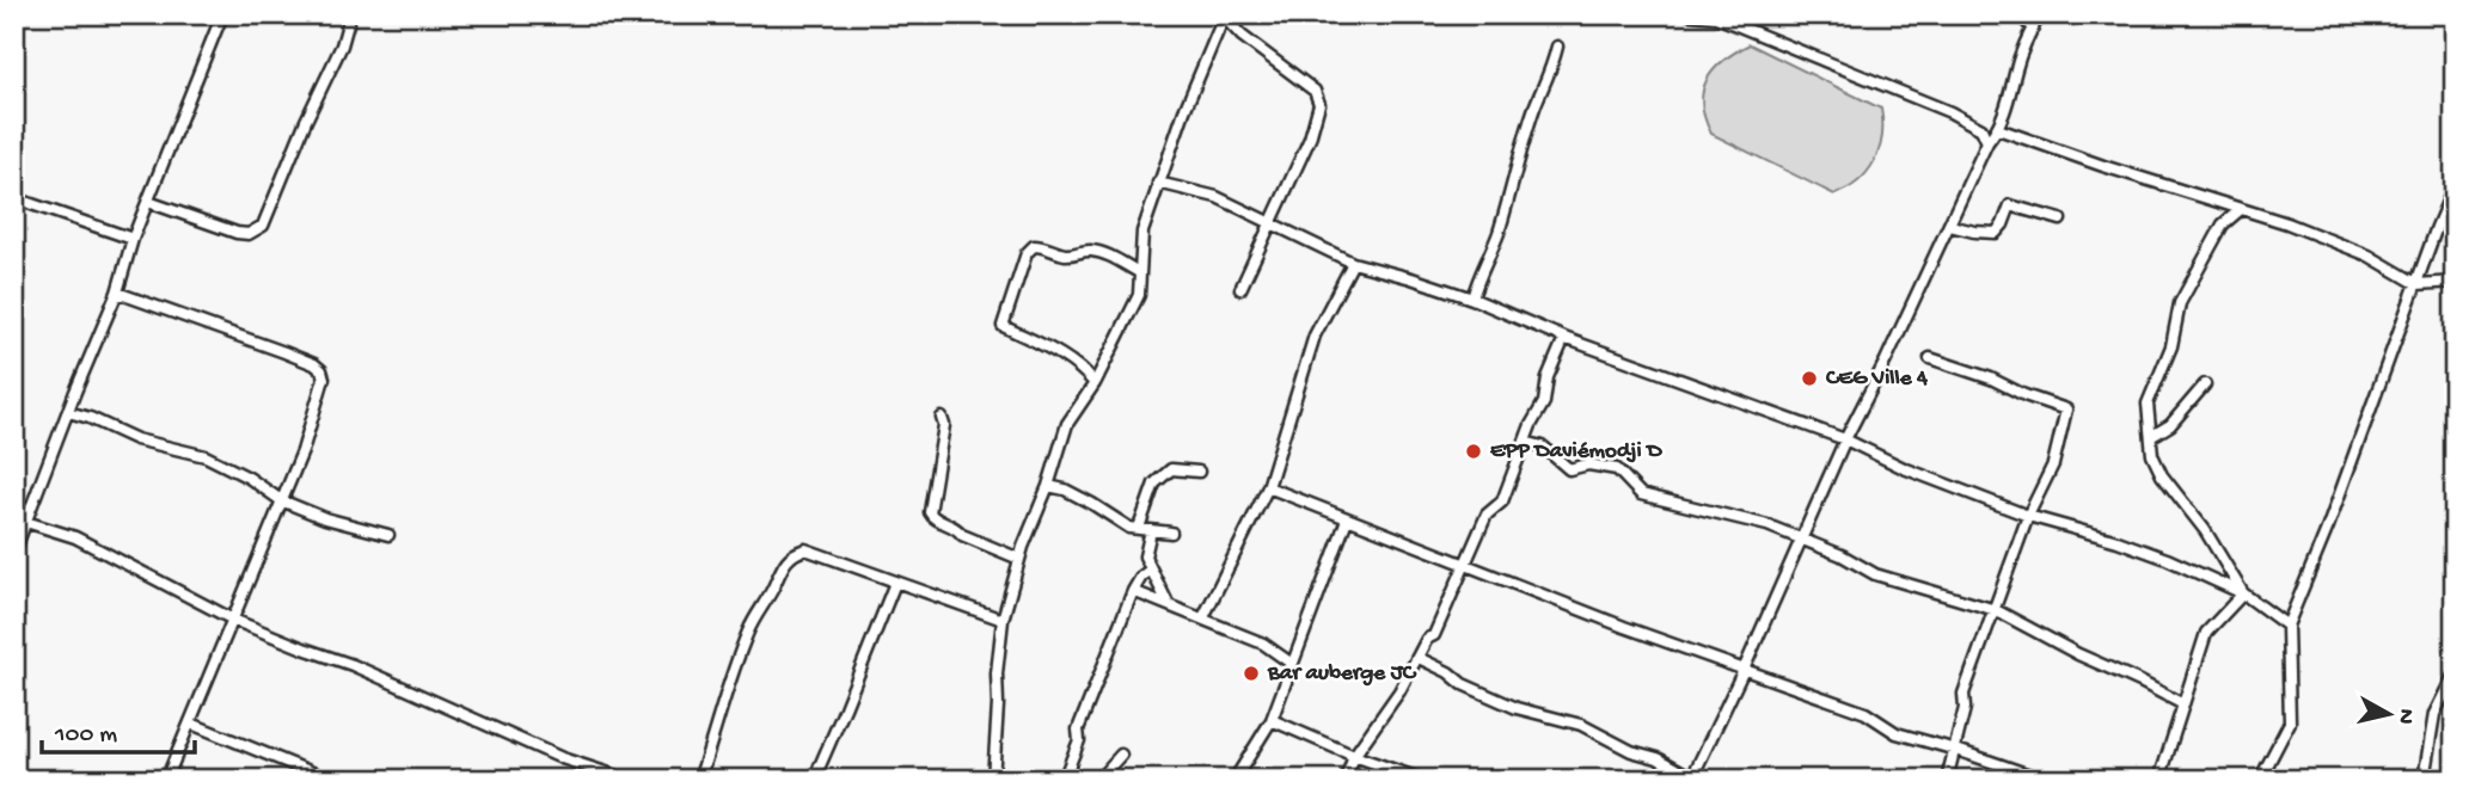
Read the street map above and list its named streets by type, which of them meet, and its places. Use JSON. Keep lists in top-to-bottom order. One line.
{"places":["CEG Ville 4","EPP Daviémodji D","Bar auberge JC"],"scale_bar":"100 m","north":"right"}
